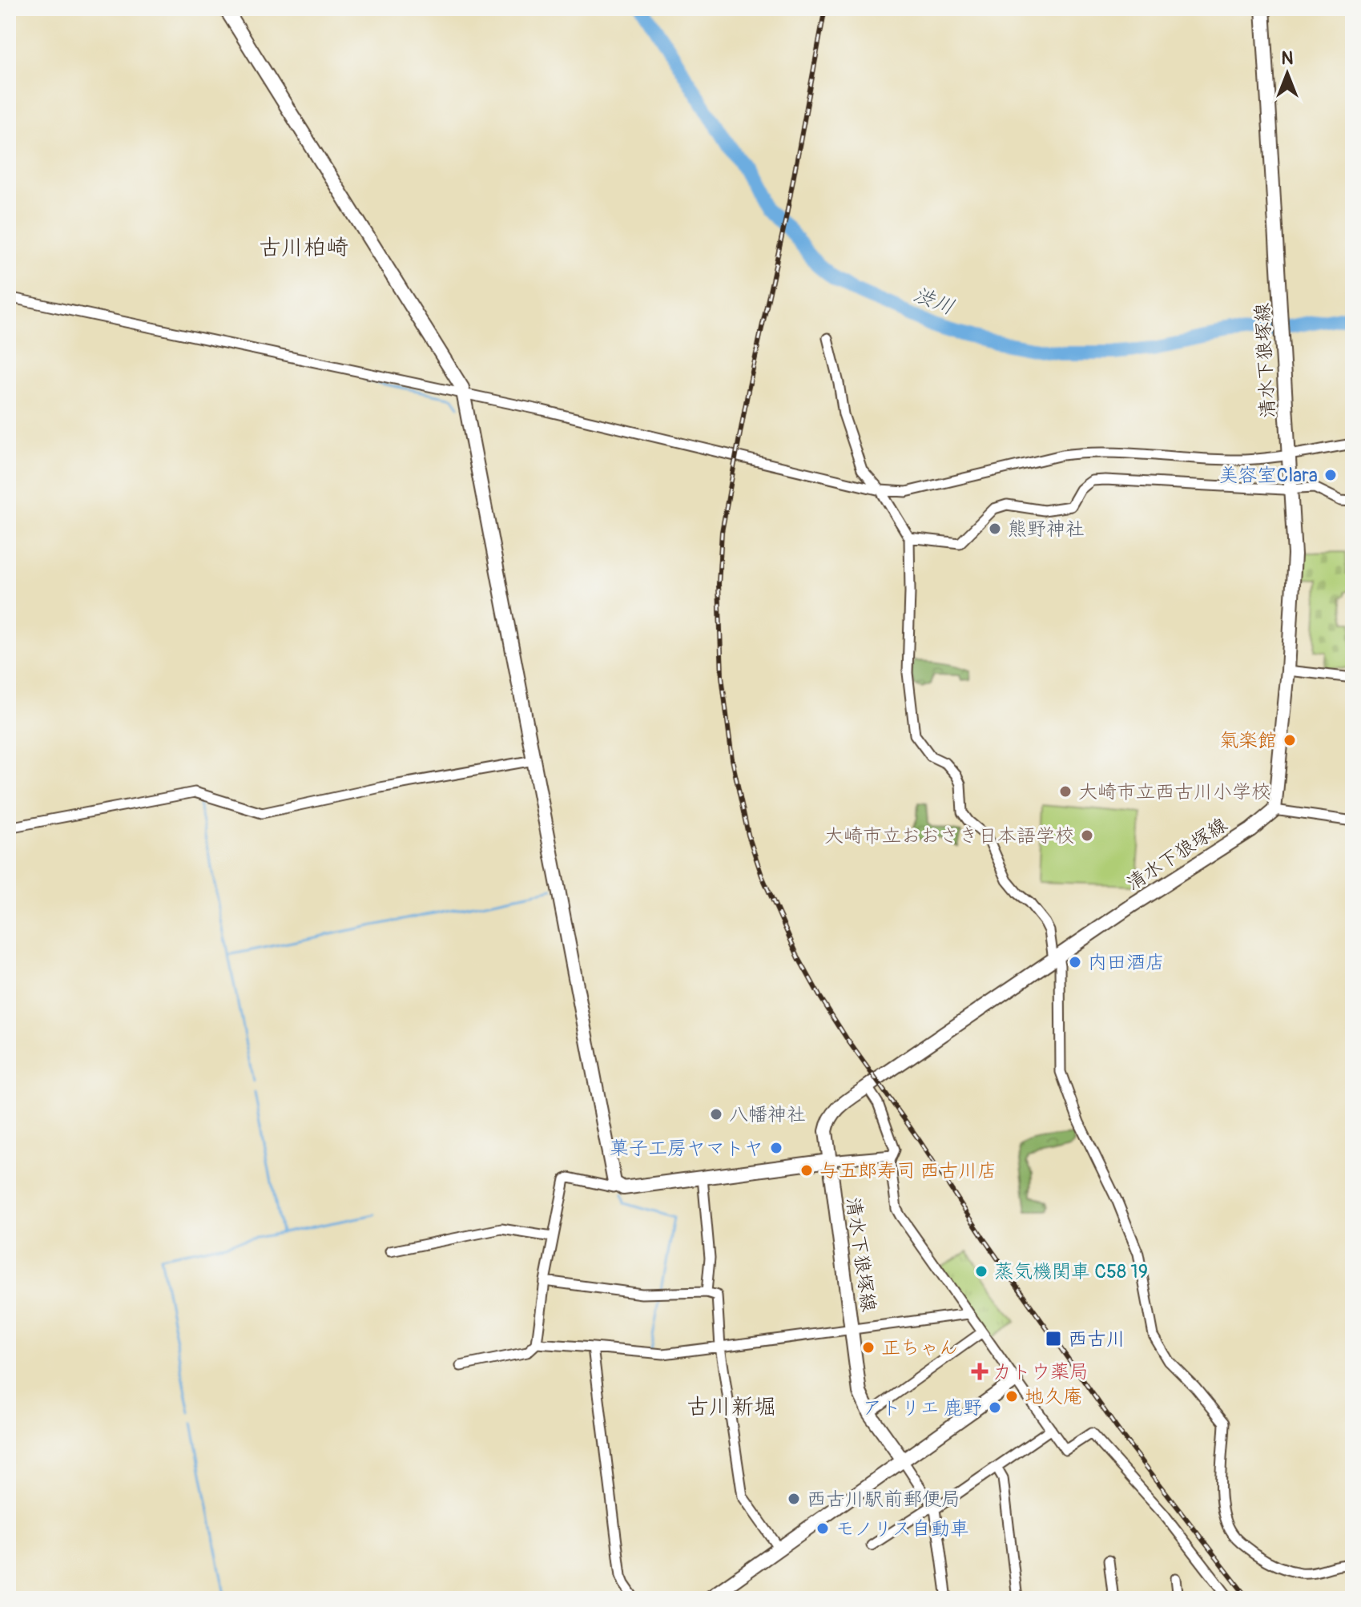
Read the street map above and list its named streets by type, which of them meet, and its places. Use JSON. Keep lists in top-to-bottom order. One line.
{"streets":{"main road":["清水下狼塚線"]},"districts":["古川柏崎","古川新堀"],"water":["渋川"],"places":{"other":["美容室Clara","熊野神社","氣楽館","大崎市立西古川小学校","大崎市立おおさき日本語学校","内田酒店","八幡神社","菓子工房ヤマトヤ","与五郎寿司 西古川店","蒸気機関車 C58 19","正ちゃん","地久庵","アトリエ 鹿野","西古川駅前郵便局","モノリス自動車"],"transit":["西古川"],"health":["カトウ薬局"]},"north":"top"}
